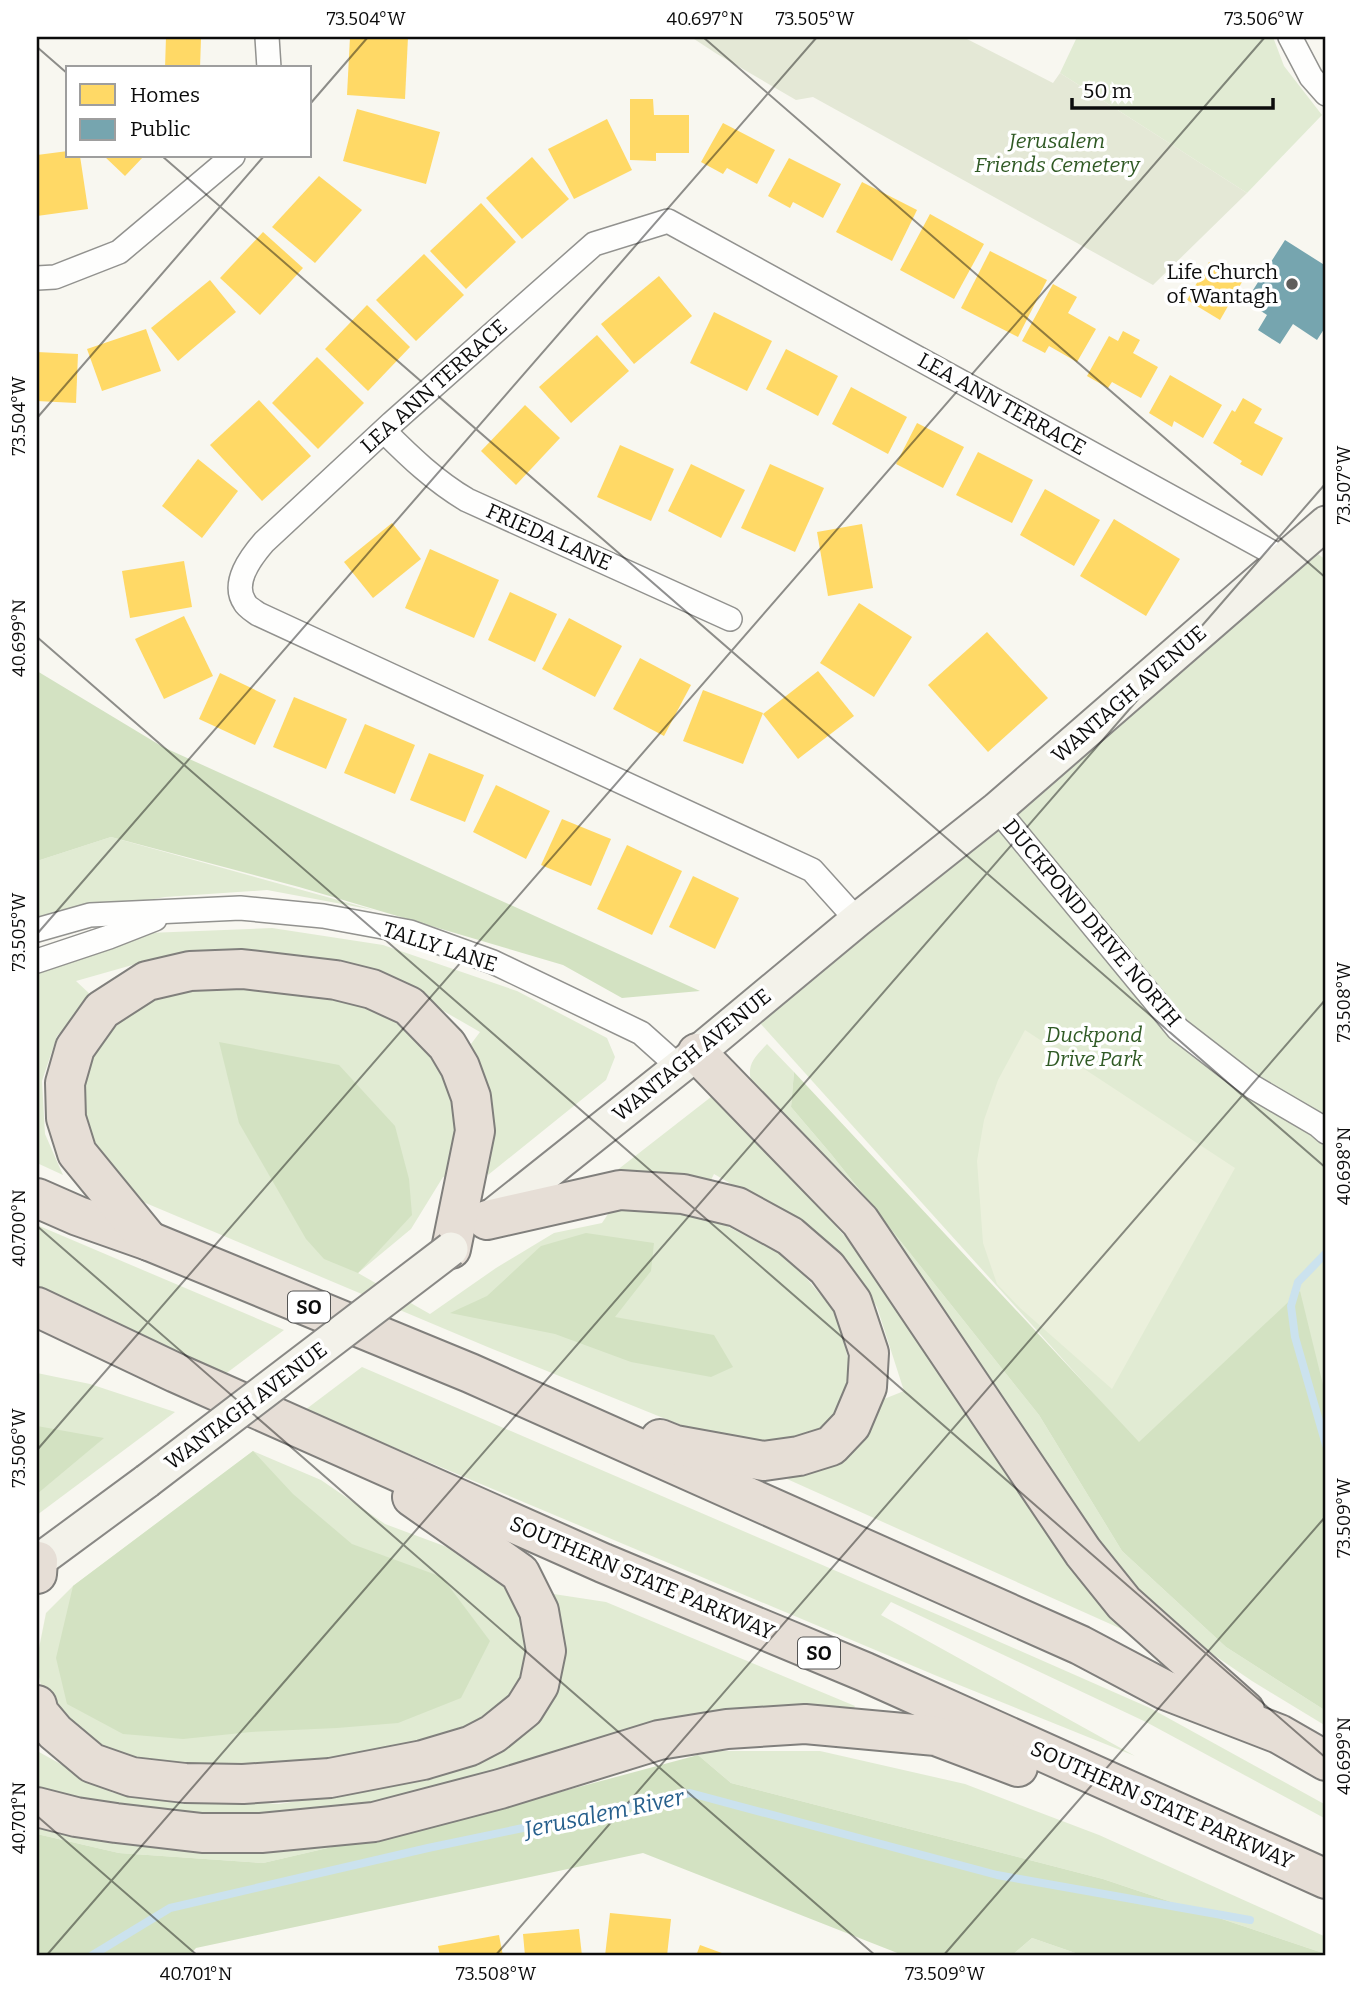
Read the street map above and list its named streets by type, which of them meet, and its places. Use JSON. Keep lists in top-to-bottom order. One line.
{"streets":{"highway":["SO","SOUTHERN STATE PARKWAY"],"main road":["WANTAGH AVENUE"],"street":["LEA ANN TERRACE","FRIEDA LANE","DUCKPOND DRIVE NORTH","TALLY LANE"]},"crossings":[["LEA ANN TERRACE","FRIEDA LANE"],["LEA ANN TERRACE","WANTAGH AVENUE"],["WANTAGH AVENUE","DUCKPOND DRIVE NORTH"],["WANTAGH AVENUE","TALLY LANE"]],"water":["Jerusalem River"],"parks":["Jerusalem Friends Cemetery","Duckpond Drive Park"],"places":["Life Church of Wantagh"],"legend":["Homes","Public"],"scale_bar":"50 m","coordinates":["73.504°W","40.697°N","73.505°W","73.506°W","73.507°W","40.699°N","73.508°W","40.698°N","40.700°N","73.509°W","40.701°N"]}
